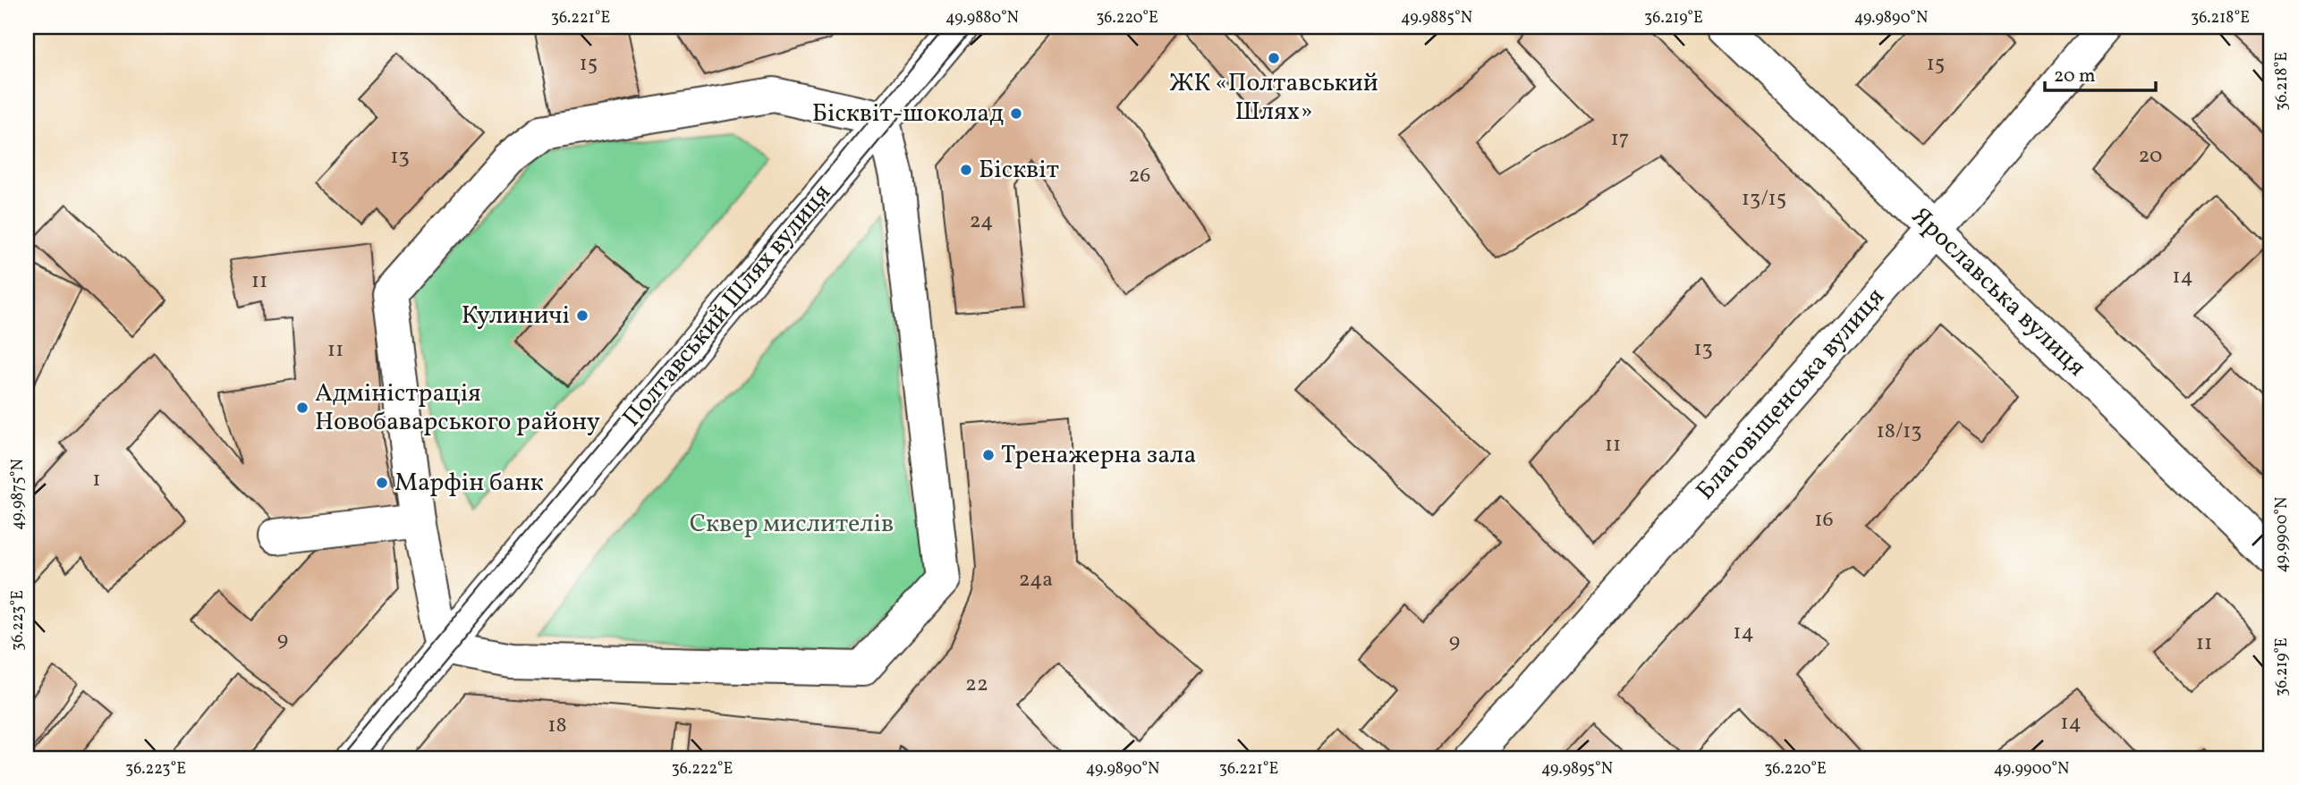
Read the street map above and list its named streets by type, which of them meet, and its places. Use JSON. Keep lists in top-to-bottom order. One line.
{"streets":{"street":["Ярославська вулиця","Полтавський Шлях вулиця","Благовіщенська вулиця"]},"crossings":[["Ярославська вулиця","Благовіщенська вулиця"]],"parks":["Сквер мислителів"],"places":["ЖК «Полтавський Шлях»","Бісквіт-шоколад","Бісквіт","Кулиничі","Адміністрація Новобаварського району","Тренажерна зала","Марфін банк"],"house_numbers":["15","15","17","20","13","26","13/15","24","14","11","13","11","18/13","11","1","16","24а","14","9","9","11","22","14","18"],"scale_bar":"20 m","coordinates":["36.221°E","49.9880°N","36.220°E","49.9885°N","36.219°E","49.9890°N","36.218°E","49.9875°N","49.9900°N","36.223°E","36.222°E","49.9895°N"]}
